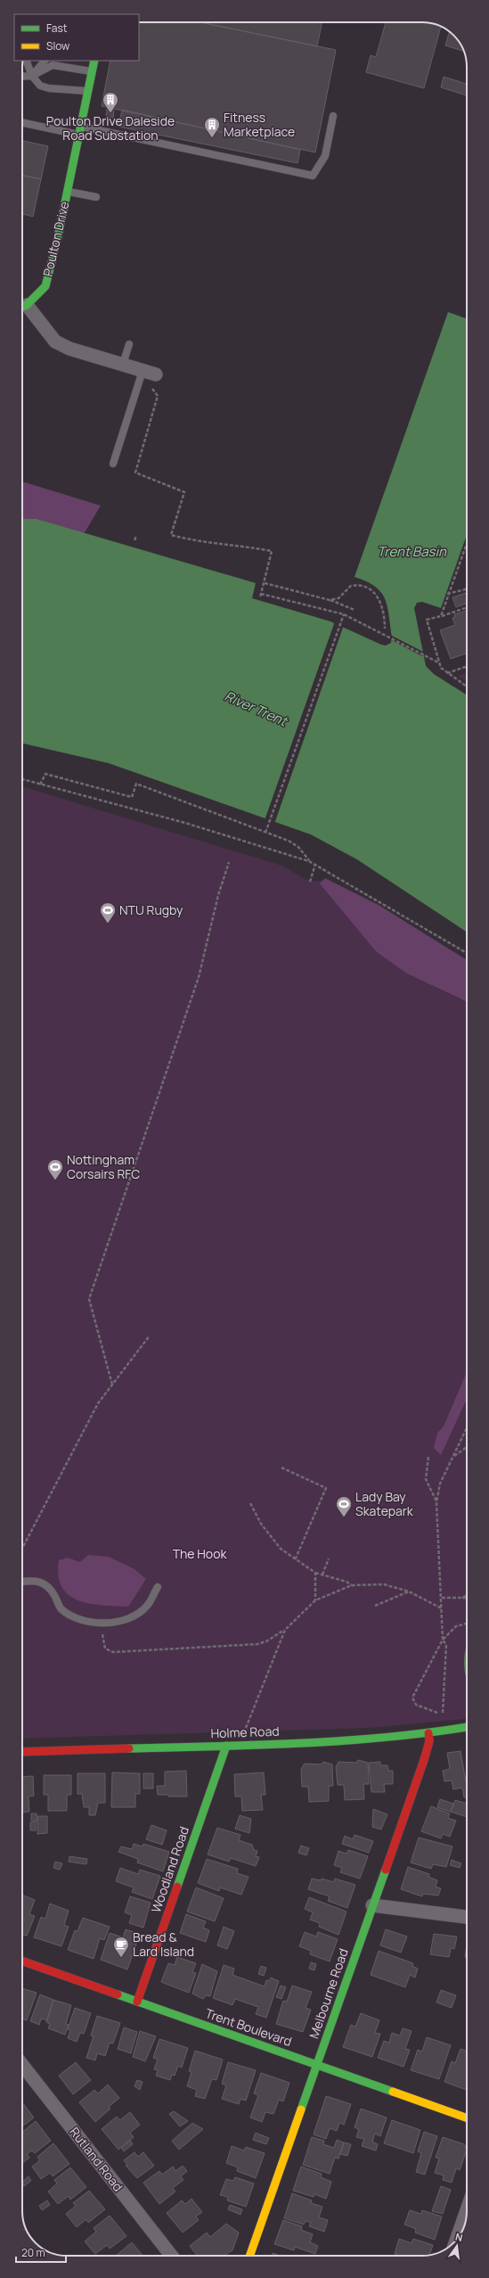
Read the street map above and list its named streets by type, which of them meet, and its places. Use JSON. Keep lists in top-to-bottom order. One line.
{"streets":{"street":["Poulton Drive","Holme Road","Woodland Road","Melbourne Road","Trent Boulevard","Rutland Road"]},"crossings":[["Holme Road","Woodland Road"],["Holme Road","Melbourne Road"],["Woodland Road","Trent Boulevard"],["Melbourne Road","Trent Boulevard"]],"water":["Trent Basin","River Trent"],"parks":["The Hook"],"places":{"building":["Poulton Drive Daleside Road Substation","Fitness Marketplace"],"sports":["NTU Rugby","Nottingham Corsairs RFC","Lady Bay Skatepark"],"cafe":["Bread & Lard Island"]},"legend":["Fast","Slow"],"scale_bar":"20 m","north":"top"}
